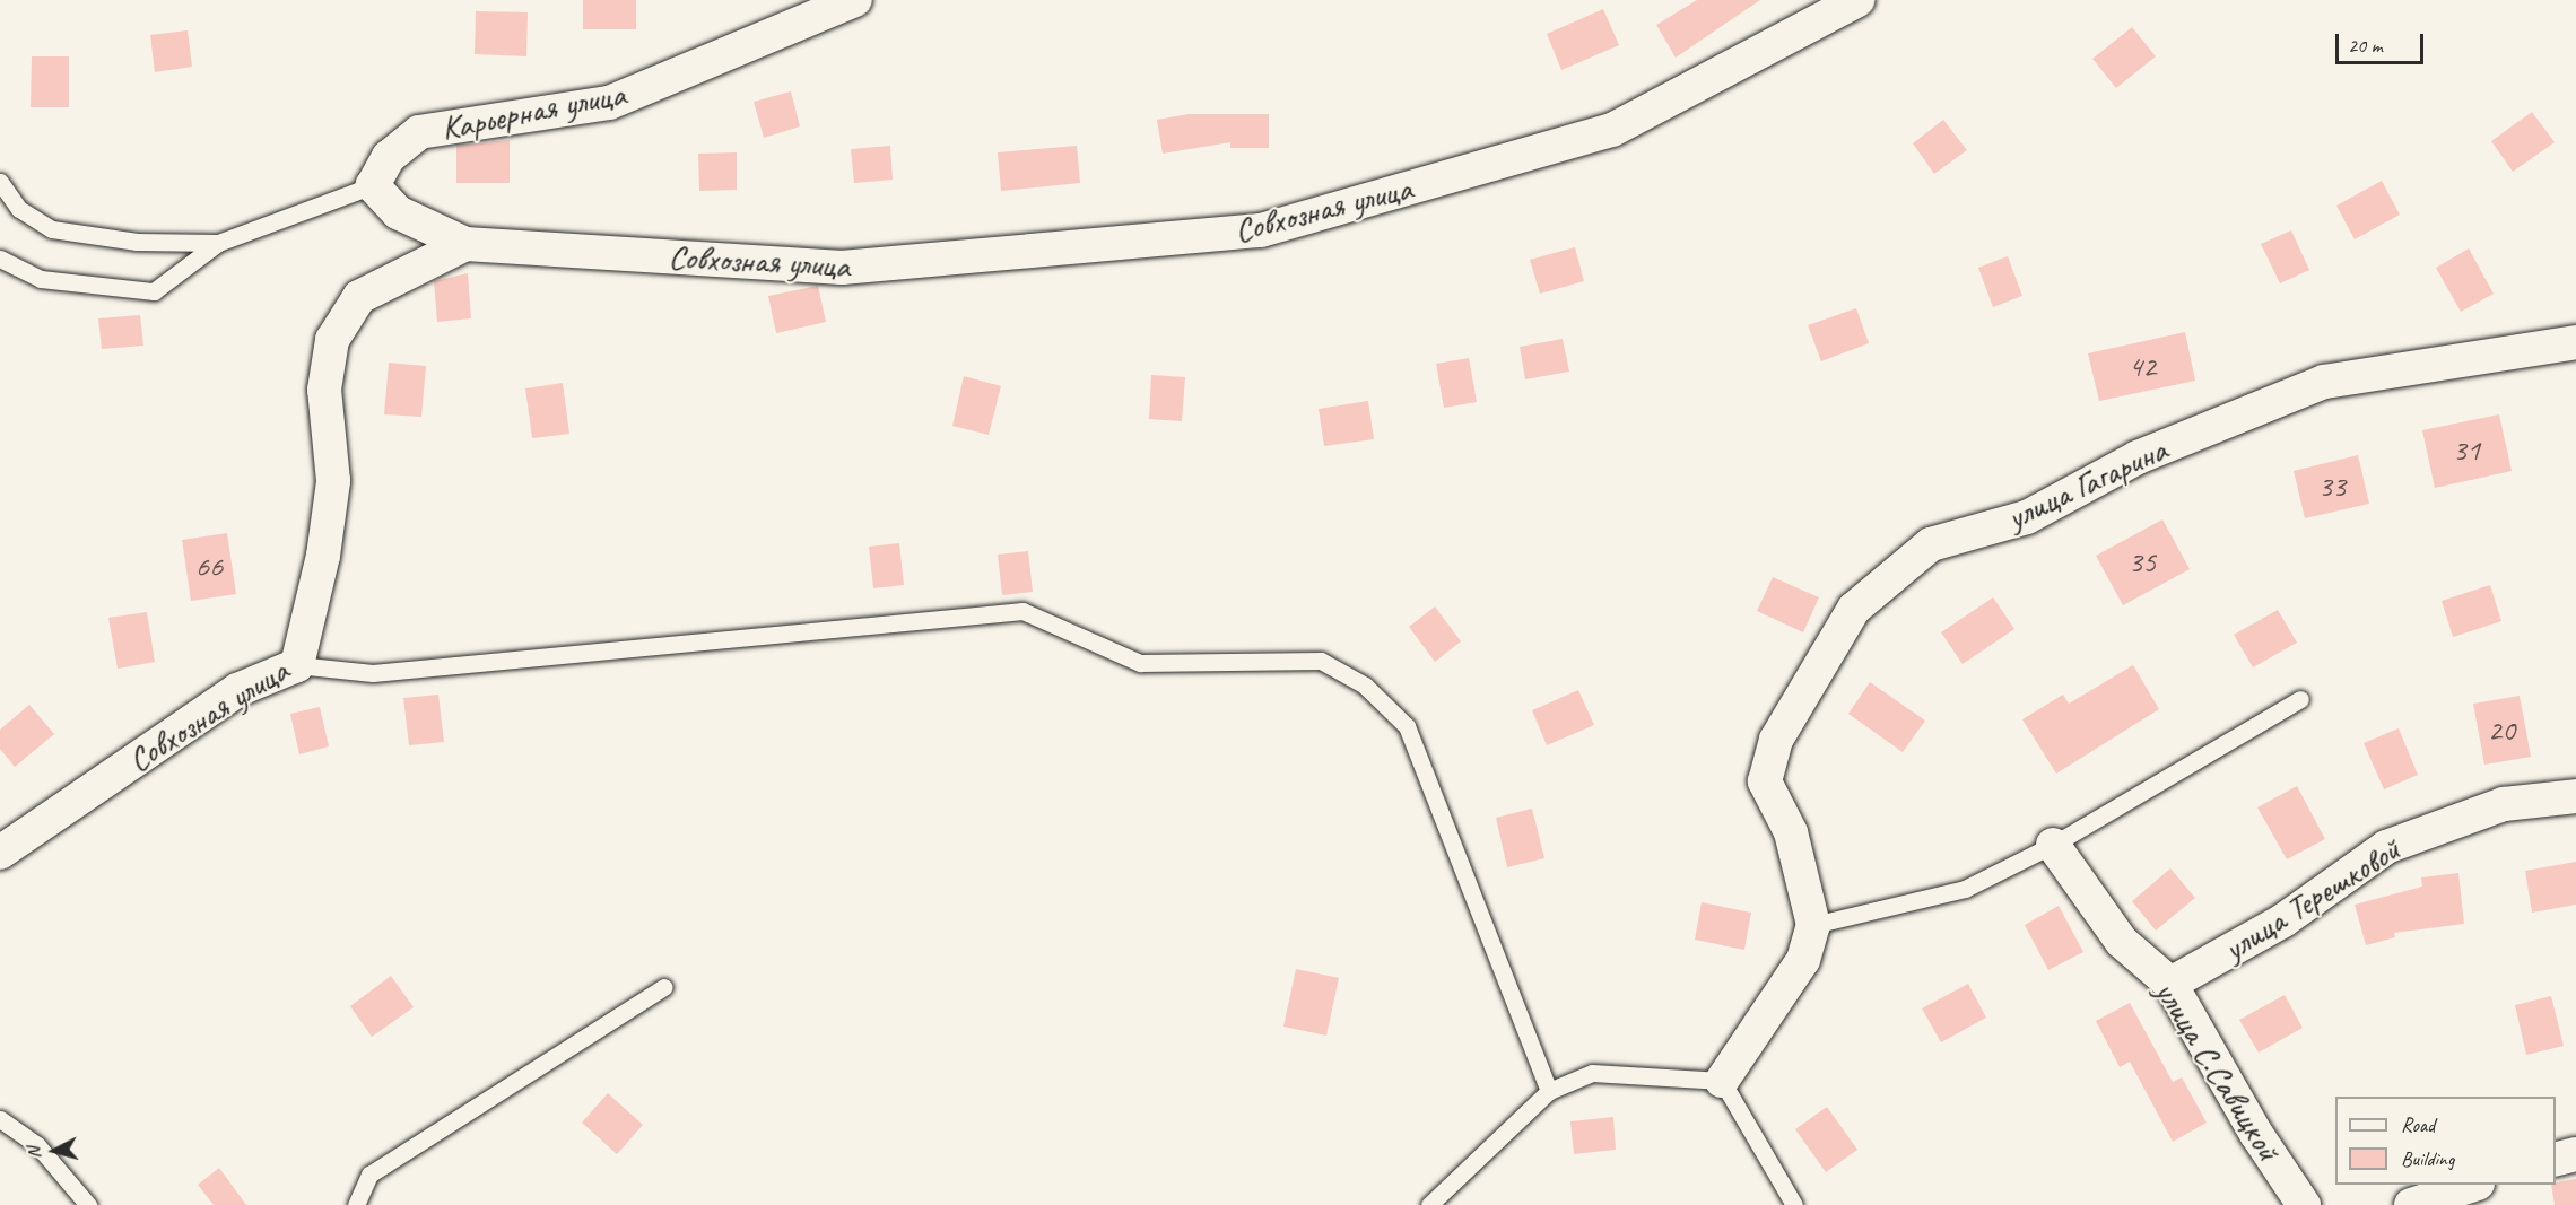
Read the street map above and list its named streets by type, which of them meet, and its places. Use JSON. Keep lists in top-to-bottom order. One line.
{"streets":{"street":["Карьерная улица","Совхозная улица","улица Гагарина","улица Терешковой","улица С.Савицкой"]},"crossings":[["улица Терешковой","улица С.Савицкой"]],"house_numbers":["42","31","33","35","66","20"],"legend":["Road","Building"],"scale_bar":"20 m","north":"left"}
